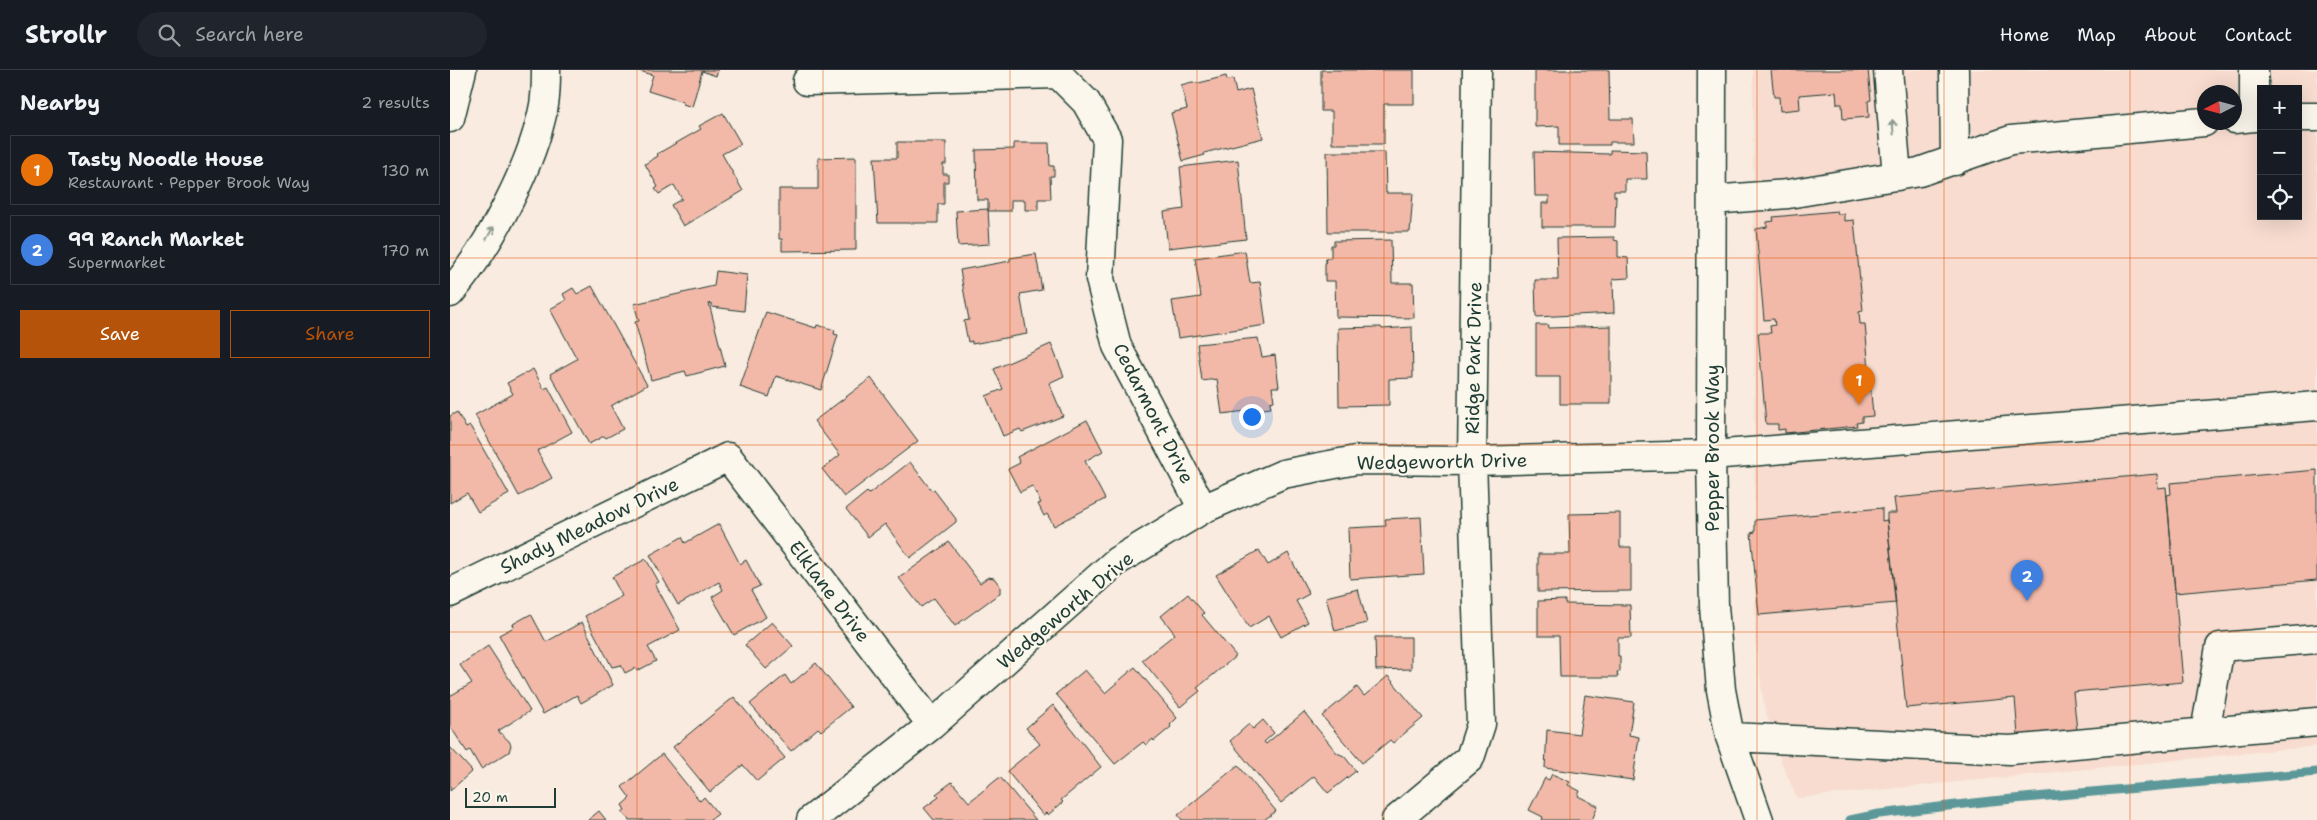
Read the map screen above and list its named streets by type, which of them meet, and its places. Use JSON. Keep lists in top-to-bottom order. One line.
{"streets":{"main road":["Ridge Park Drive","Cedarmont Drive","Pepper Brook Way","Wedgeworth Drive","Shady Meadow Drive","Elklane Drive"]},"crossings":[["Ridge Park Drive","Wedgeworth Drive"],["Cedarmont Drive","Wedgeworth Drive"],["Pepper Brook Way","Wedgeworth Drive"],["Wedgeworth Drive","Elklane Drive"],["Shady Meadow Drive","Elklane Drive"]],"scale_bar":"20 m","north":"left","page":{"header":"Strollr","search":"Search here","nav":["Home","Map","About","Contact"],"heading":["Nearby","2 results"],"map_buttons":["+","−"],"list":[{"mark":"1","name":"Tasty Noodle House","note":"Restaurant · Pepper Brook Way","value":"130 m"},{"mark":"2","name":"99 Ranch Market","note":"Supermarket","value":"170 m"}],"buttons":["Save","Share"],"pins":["1","2"],"scale":"20 m"}}
